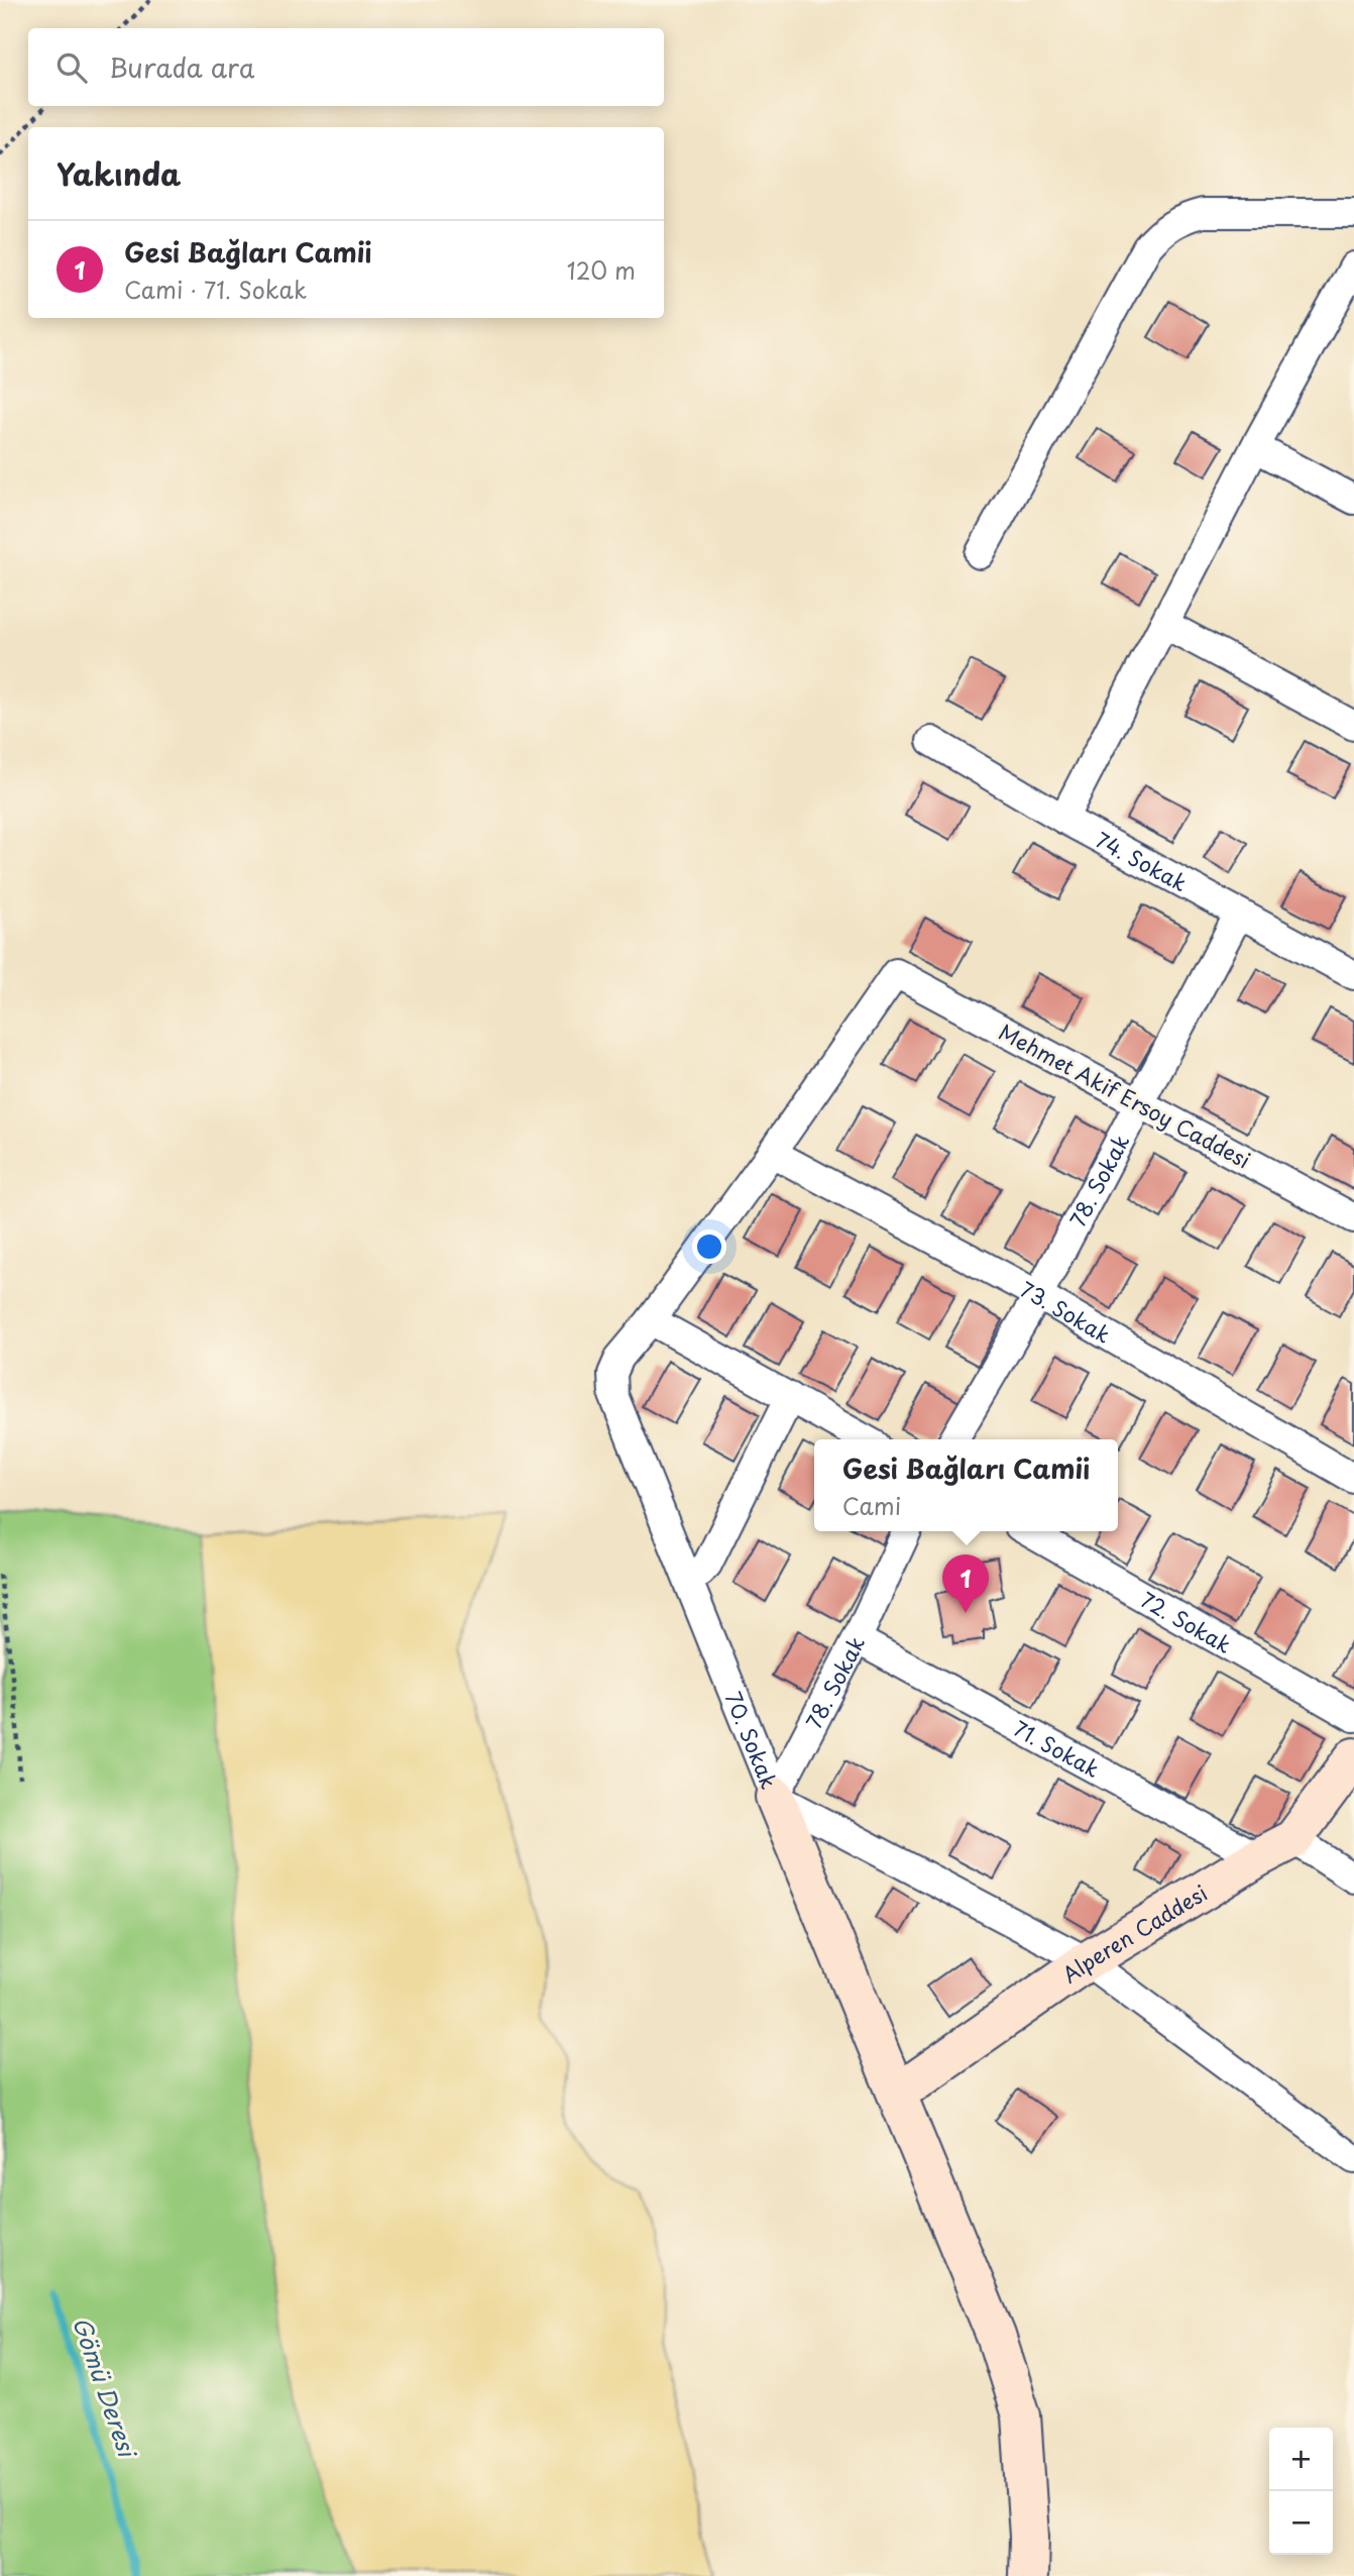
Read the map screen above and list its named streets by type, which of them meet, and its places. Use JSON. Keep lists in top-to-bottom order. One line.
{"streets":{"street":["74. Sokak","Mehmet Akif Ersoy Caddesi","78. Sokak","73. Sokak","72. Sokak","70. Sokak","71. Sokak","Alperen Caddesi"]},"crossings":[["74. Sokak","78. Sokak"],["Mehmet Akif Ersoy Caddesi","78. Sokak"],["Mehmet Akif Ersoy Caddesi","73. Sokak"],["78. Sokak","73. Sokak"],["78. Sokak","70. Sokak"],["78. Sokak","71. Sokak"],["70. Sokak","Alperen Caddesi"],["71. Sokak","Alperen Caddesi"]],"water":["Gömü Deresi"],"page":{"search":"Burada ara","heading":"Yakında","list":[{"mark":"1","name":"Gesi Bağları Camii","note":"Cami · 71. Sokak","value":"120 m"}],"popup":["Gesi Bağları Camii","Cami"],"pins":"1","map_buttons":["+","−"]}}
